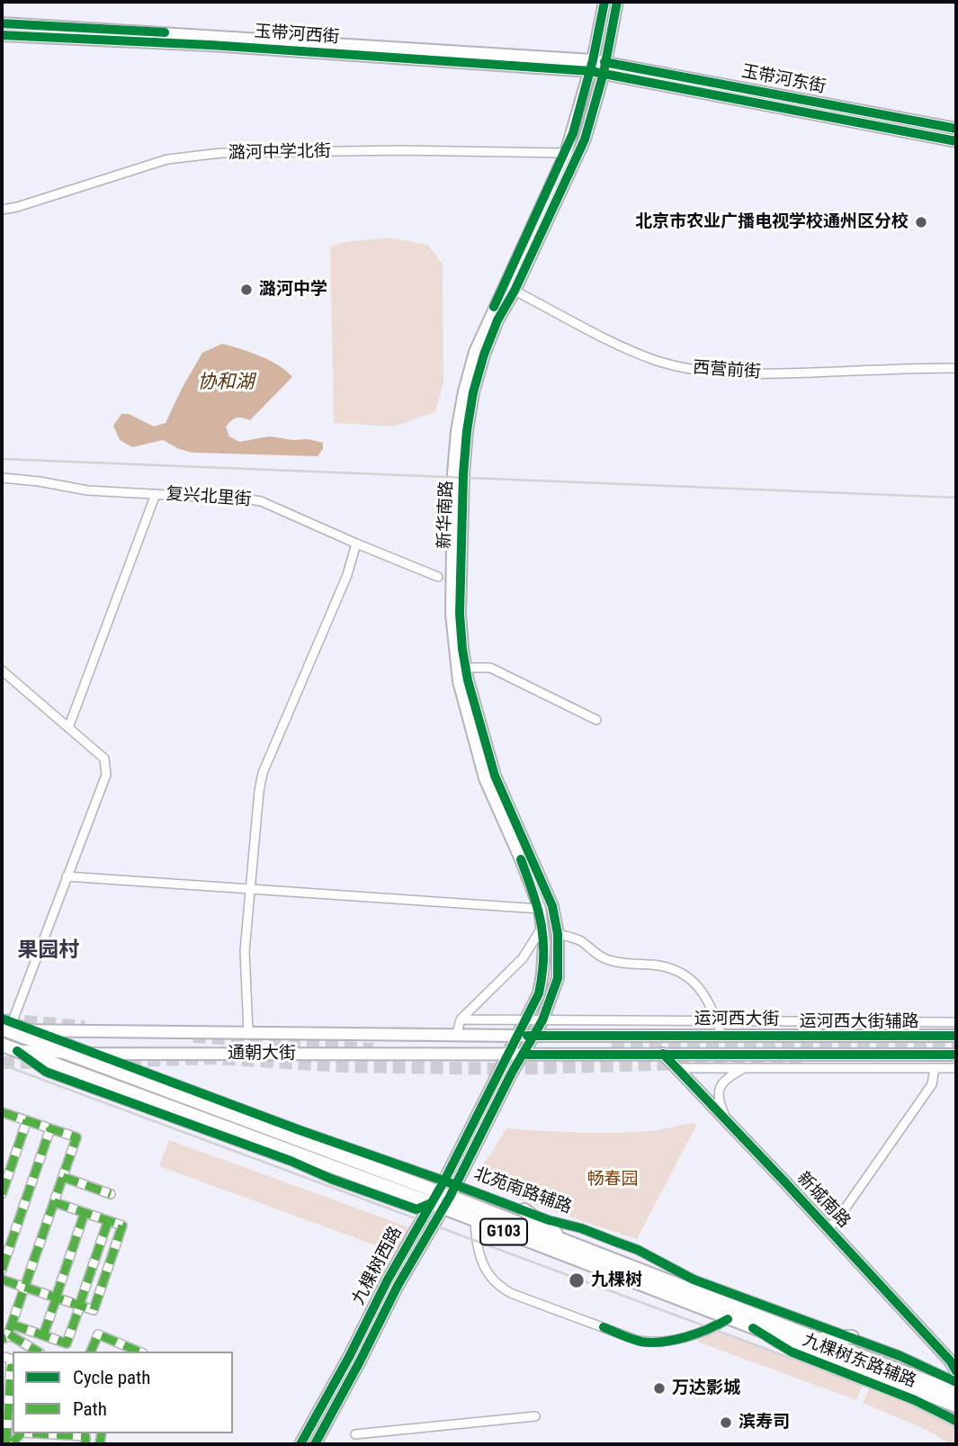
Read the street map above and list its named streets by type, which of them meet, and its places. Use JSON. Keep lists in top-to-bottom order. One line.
{"streets":{"highway":["G103"],"main road":["玉带河西街","玉带河东街","新华南路","运河西大街","通朝大街","新城南路","九棵树西路"],"street":["潞河中学北街","西营前街","复兴北里街","运河西大街辅路","北苑南路辅路","九棵树东路辅路"]},"crossings":[["玉带河西街","玉带河东街"],["玉带河西街","新华南路"],["玉带河东街","新华南路"],["潞河中学北街","新华南路"],["西营前街","新华南路"],["新华南路","运河西大街"],["新华南路","运河西大街辅路"],["新华南路","通朝大街"],["新华南路","九棵树西路"],["运河西大街","通朝大街"],["运河西大街","新城南路"],["运河西大街","九棵树西路"],["通朝大街","北苑南路辅路"],["通朝大街","G103"],["通朝大街","九棵树西路"],["北苑南路辅路","G103"],["北苑南路辅路","九棵树西路"],["G103","九棵树西路"],["G103","九棵树东路辅路"]],"districts":["果园村"],"water":["协和湖"],"parks":["畅春园"],"places":["北京市农业广播电视学校通州区分校","潞河中学","九棵树","万达影城","滨寿司"],"legend":["Cycle path","Path"]}
